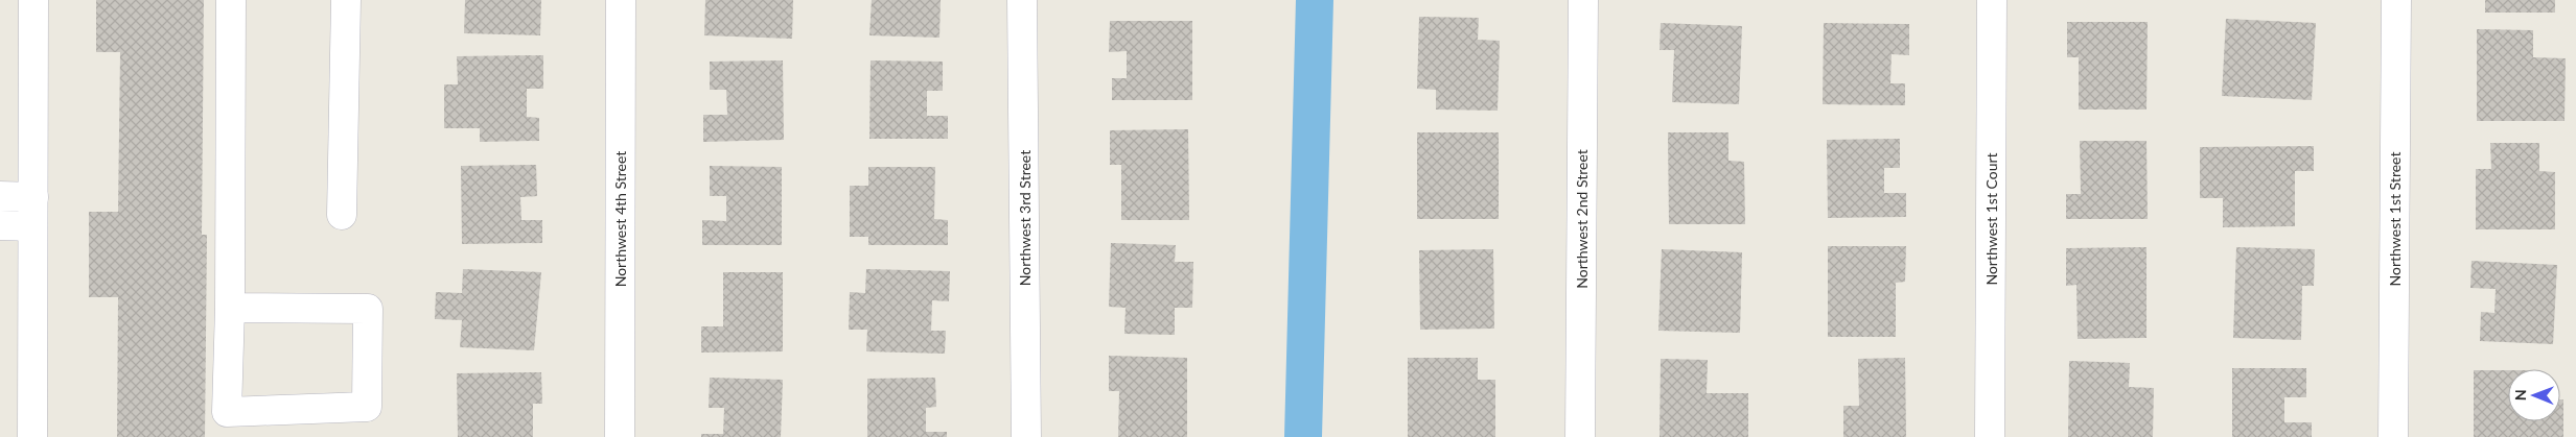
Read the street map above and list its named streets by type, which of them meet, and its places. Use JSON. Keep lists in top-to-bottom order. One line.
{"streets":{"street":["Northwest 3rd Street","Northwest 4th Street","Northwest 2nd Street","Northwest 1st Court","Northwest 1st Street"]},"north":"left"}
